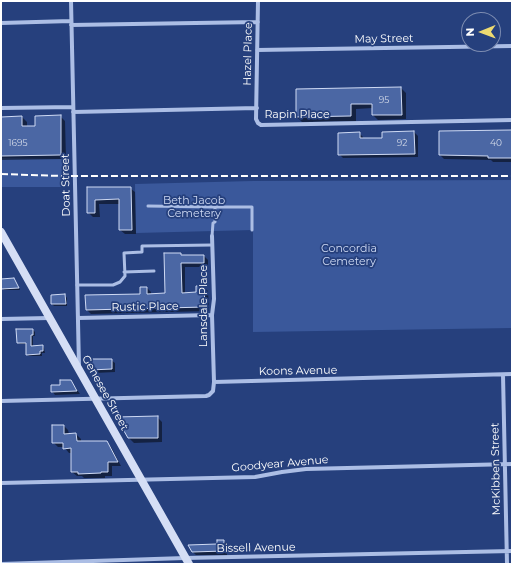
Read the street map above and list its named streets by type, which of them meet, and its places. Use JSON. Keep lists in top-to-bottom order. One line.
{"streets":{"main road":["Genesee Street"],"street":["May Street","Hazel Place","Rapin Place","Doat Street","Lansdale Place","Rustic Place","Koons Avenue","Goodyear Avenue","McKibben Street","Bissell Avenue"]},"crossings":[["May Street","Hazel Place"],["Hazel Place","Rapin Place"],["Rapin Place","Doat Street"],["Doat Street","Rustic Place"],["Doat Street","Genesee Street"],["Lansdale Place","Rustic Place"],["Lansdale Place","Koons Avenue"],["Koons Avenue","McKibben Street"],["Genesee Street","Goodyear Avenue"],["Genesee Street","Bissell Avenue"],["Goodyear Avenue","McKibben Street"],["McKibben Street","Bissell Avenue"]],"parks":["Beth Jacob Cemetery","Concordia Cemetery"],"house_numbers":["95","1695","92","40"],"north":"left"}
